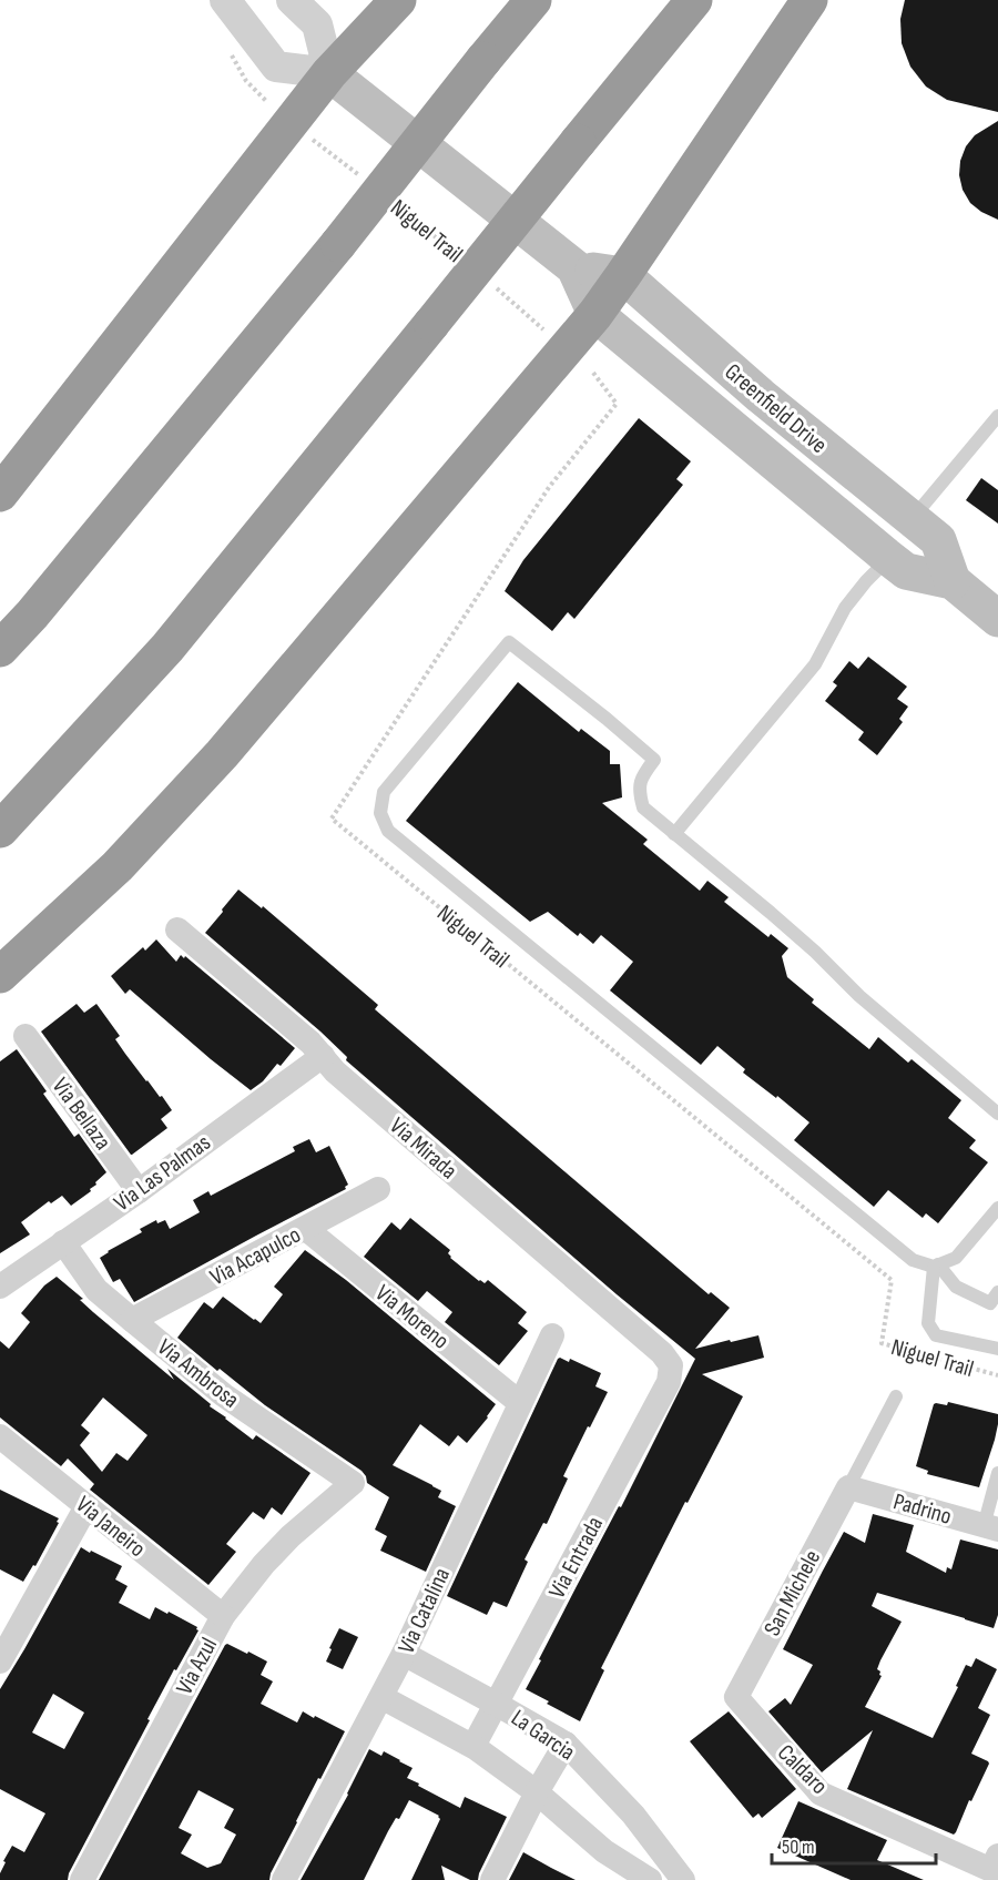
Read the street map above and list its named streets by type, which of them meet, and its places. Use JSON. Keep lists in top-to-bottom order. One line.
{"streets":{"main road":["Greenfield Drive"],"street":["Via Bellaza","Via Mirada","Via Las Palmas","Via Acapulco","Via Moreno","Via Ambrosa","Padrino","Via Janeiro","Via Entrada","San Michele","Via Catalina","Via Azul","La Garcia","Caldaro"],"path":["Niguel Trail"]},"crossings":[["Via Bellaza","Via Las Palmas"],["Via Mirada","Via Las Palmas"],["Via Mirada","Via Entrada"],["Via Las Palmas","Via Ambrosa"],["Via Acapulco","Via Moreno"],["Via Acapulco","Via Ambrosa"],["Via Moreno","Via Catalina"],["Via Ambrosa","Via Azul"],["Padrino","San Michele"],["Via Janeiro","Via Azul"],["Via Entrada","La Garcia"],["San Michele","Caldaro"],["Via Catalina","La Garcia"]],"scale_bar":"50 m"}
